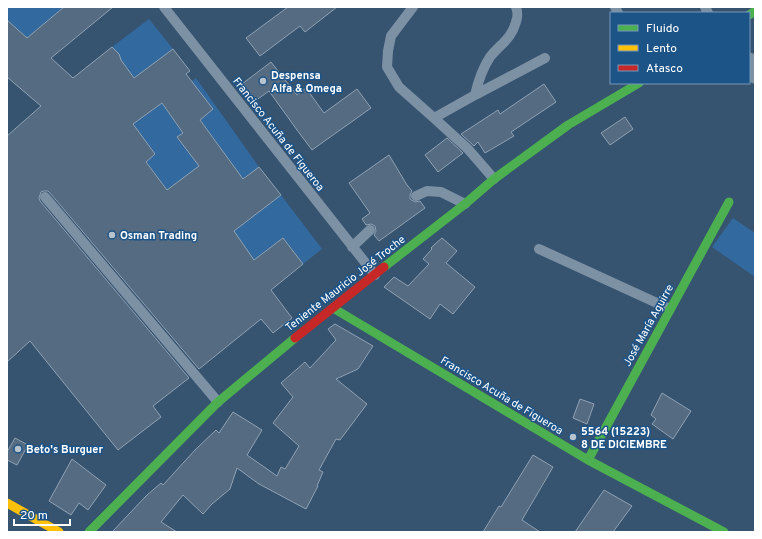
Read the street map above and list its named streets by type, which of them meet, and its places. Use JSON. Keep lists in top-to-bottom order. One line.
{"streets":{"street":["Francisco Acuña de Figueroa","Teniente Mauricio José Troche","José María Aguirre"]},"crossings":[["Francisco Acuña de Figueroa","Teniente Mauricio José Troche"],["Francisco Acuña de Figueroa","José María Aguirre"]],"places":["Despensa Alfa & Omega","Osman Trading","5564 (15223) 8 DE DICIEMBRE","Beto's Burguer"],"legend":["Fluido","Lento","Atasco"],"scale_bar":"20 m"}
